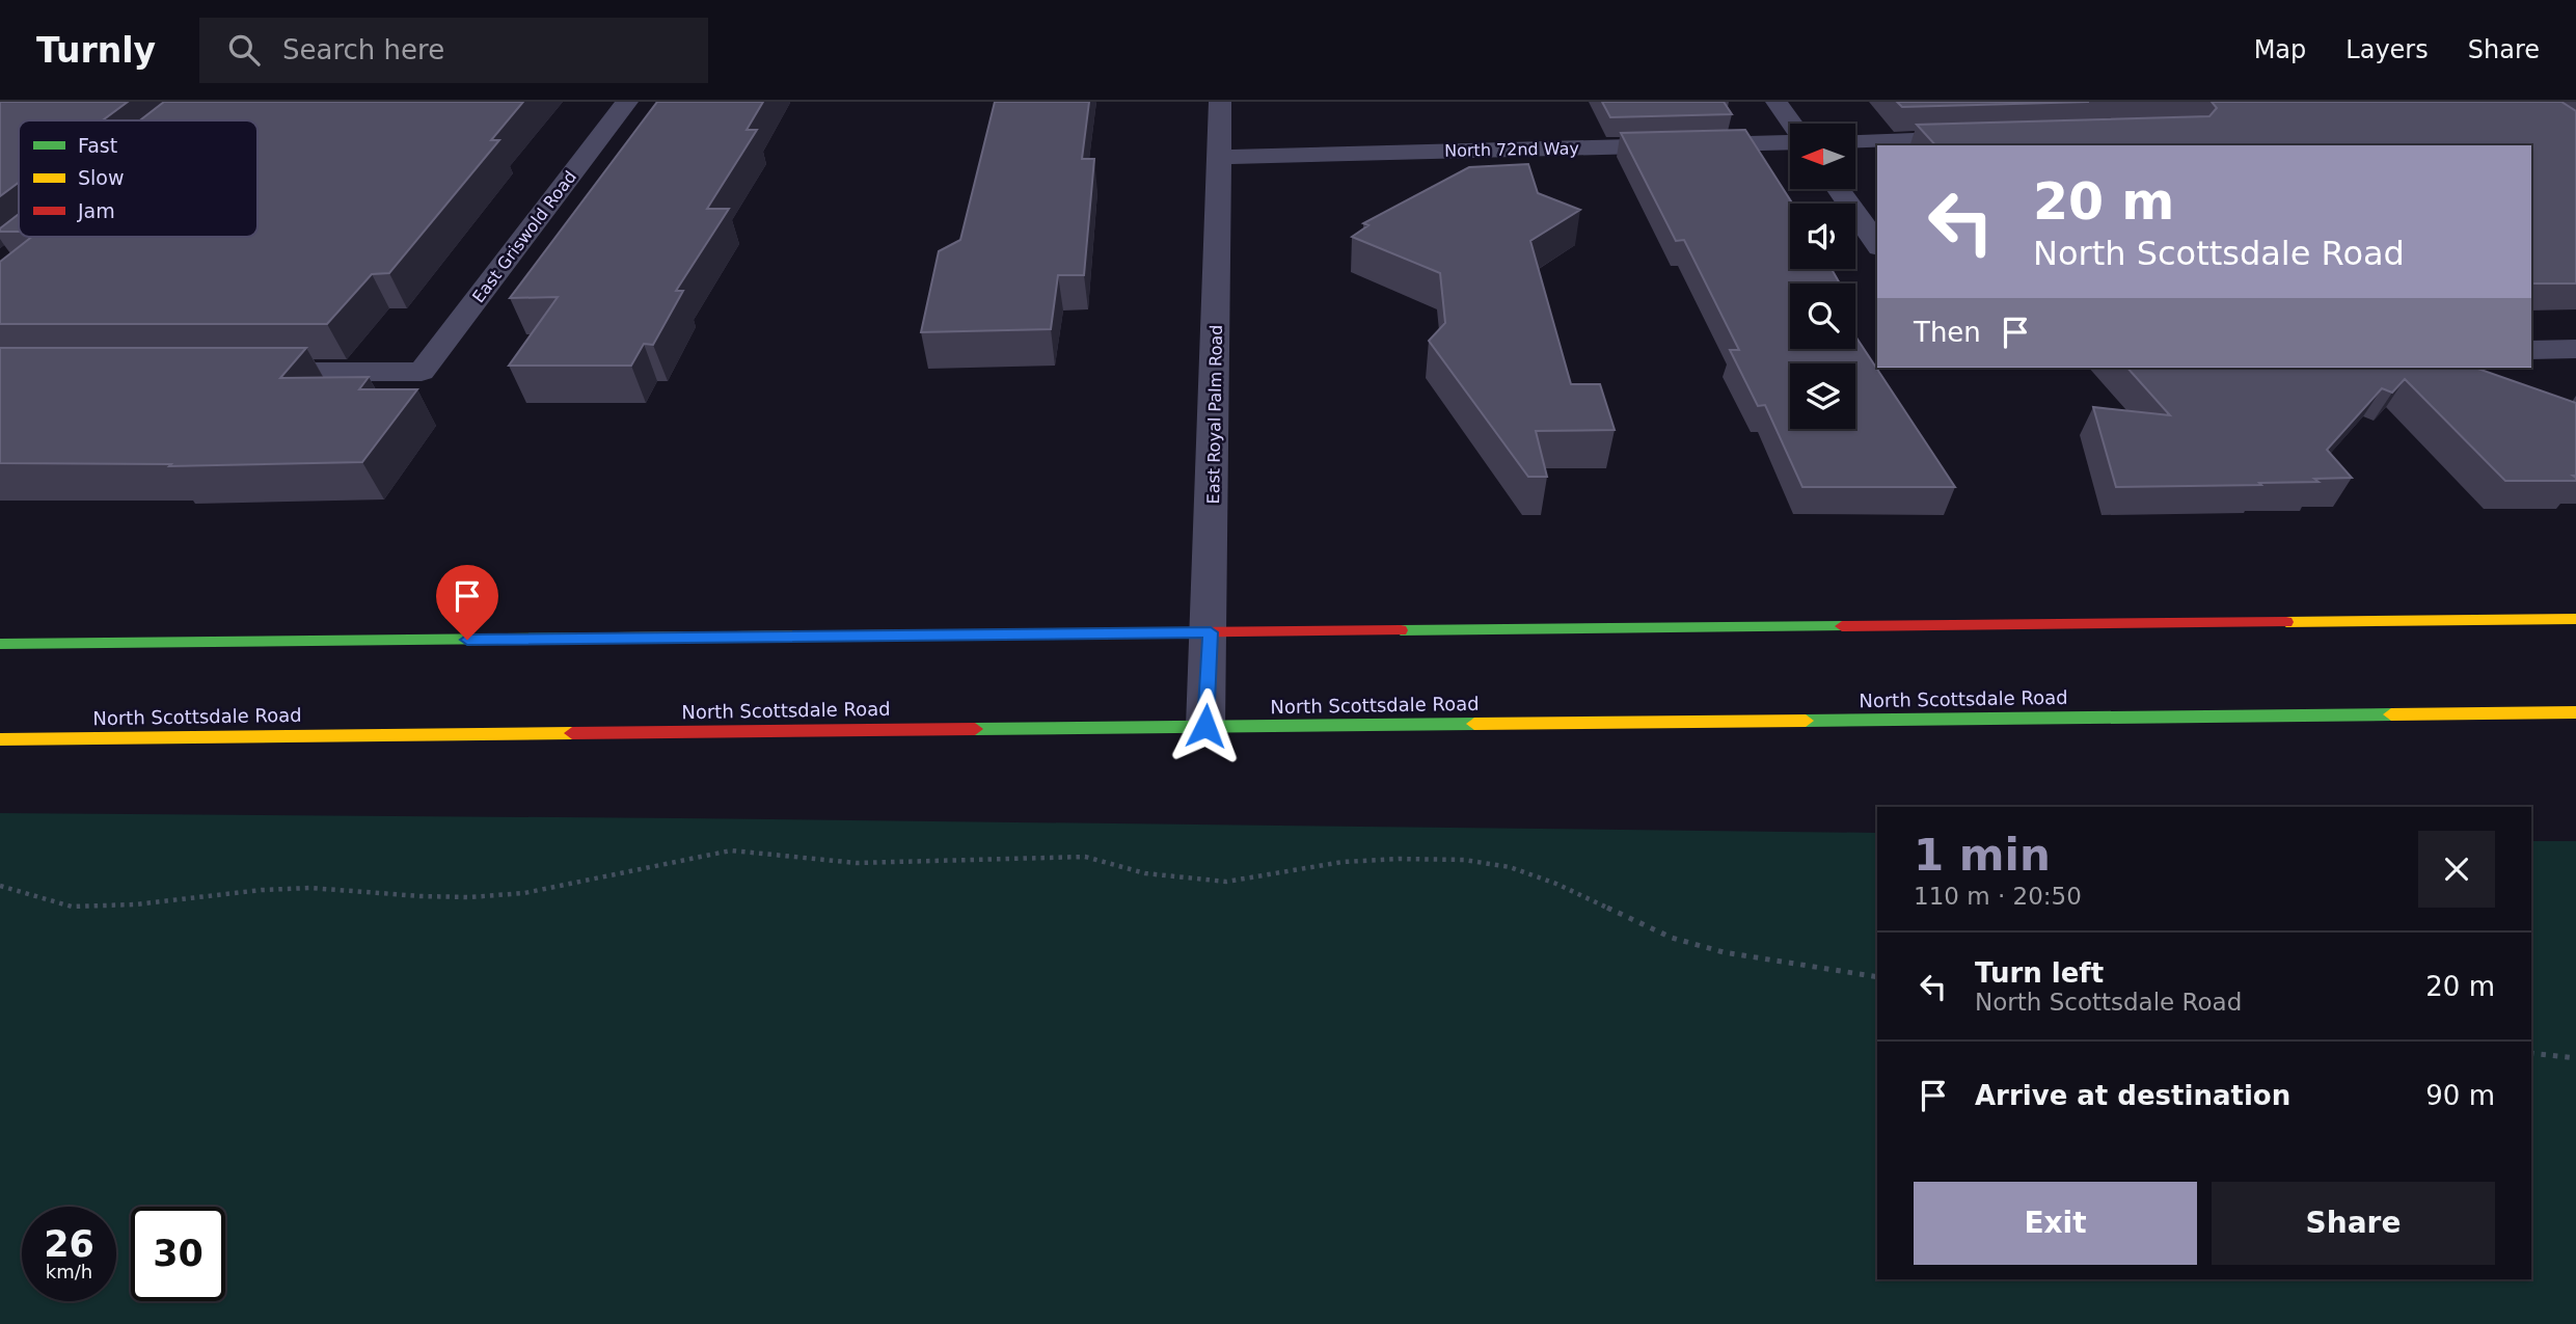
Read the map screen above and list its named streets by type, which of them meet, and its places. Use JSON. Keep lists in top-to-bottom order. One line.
{"streets":{"main road":["North Scottsdale Road"],"street":["North 72nd Way","East Griswold Road","East Royal Palm Road"]},"crossings":[["North 72nd Way","East Royal Palm Road"],["East Royal Palm Road","North Scottsdale Road"]],"legend":["Fast","Slow","Jam"],"north":"left","page":{"header":"Turnly","search":"Search here","nav":["Map","Layers","Share"],"turn":["20 m","North Scottsdale Road"],"then":"Then","heading":["1 min","110 m · 20:50"],"list":[{"name":"Turn left","note":"North Scottsdale Road","value":"20 m"},{"name":"Arrive at destination","value":"90 m"}],"buttons":["Exit","Share"],"speed":"26 km/h","limit":"30"}}
